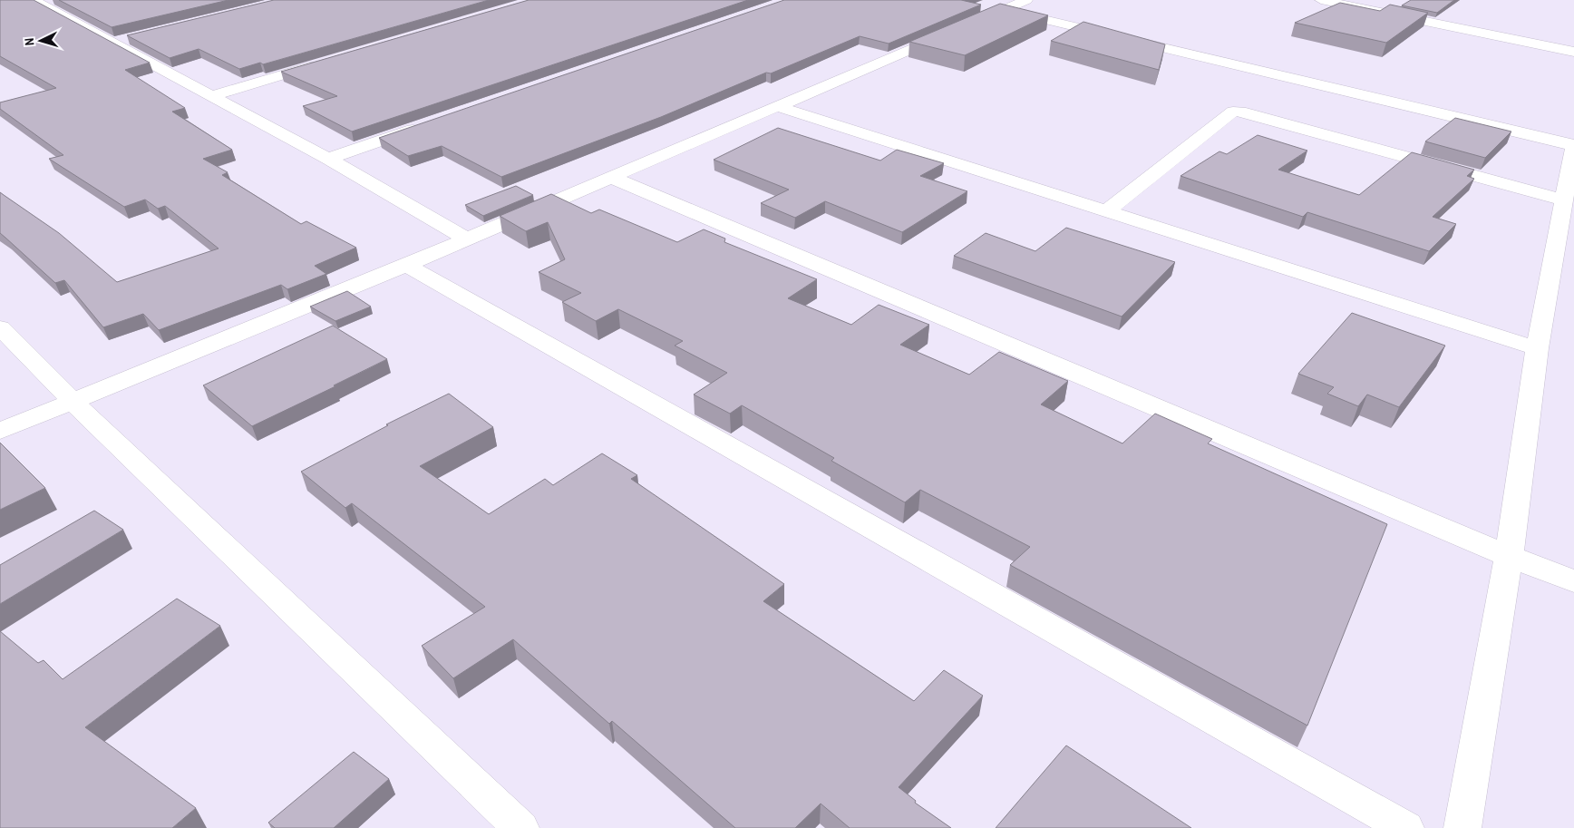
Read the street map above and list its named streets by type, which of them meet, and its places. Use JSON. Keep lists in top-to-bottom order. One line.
{"north":"left"}
